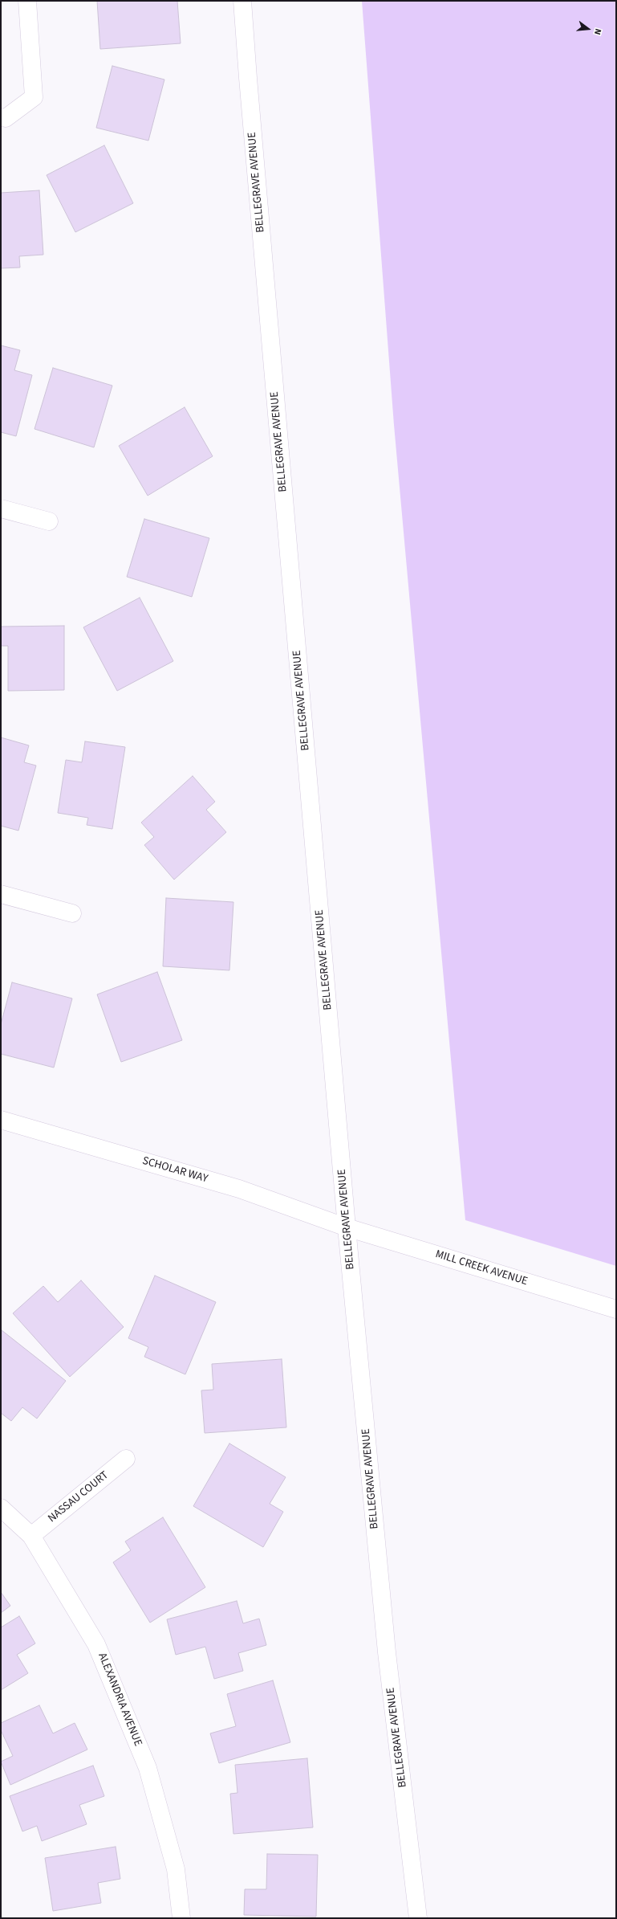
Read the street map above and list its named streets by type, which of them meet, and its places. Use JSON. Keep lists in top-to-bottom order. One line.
{"streets":{"main road":["BELLEGRAVE AVENUE","SCHOLAR WAY","MILL CREEK AVENUE","NASSAU COURT","ALEXANDRIA AVENUE"]},"crossings":[["BELLEGRAVE AVENUE","SCHOLAR WAY"],["BELLEGRAVE AVENUE","MILL CREEK AVENUE"],["SCHOLAR WAY","MILL CREEK AVENUE"],["NASSAU COURT","ALEXANDRIA AVENUE"]],"north":"right"}
